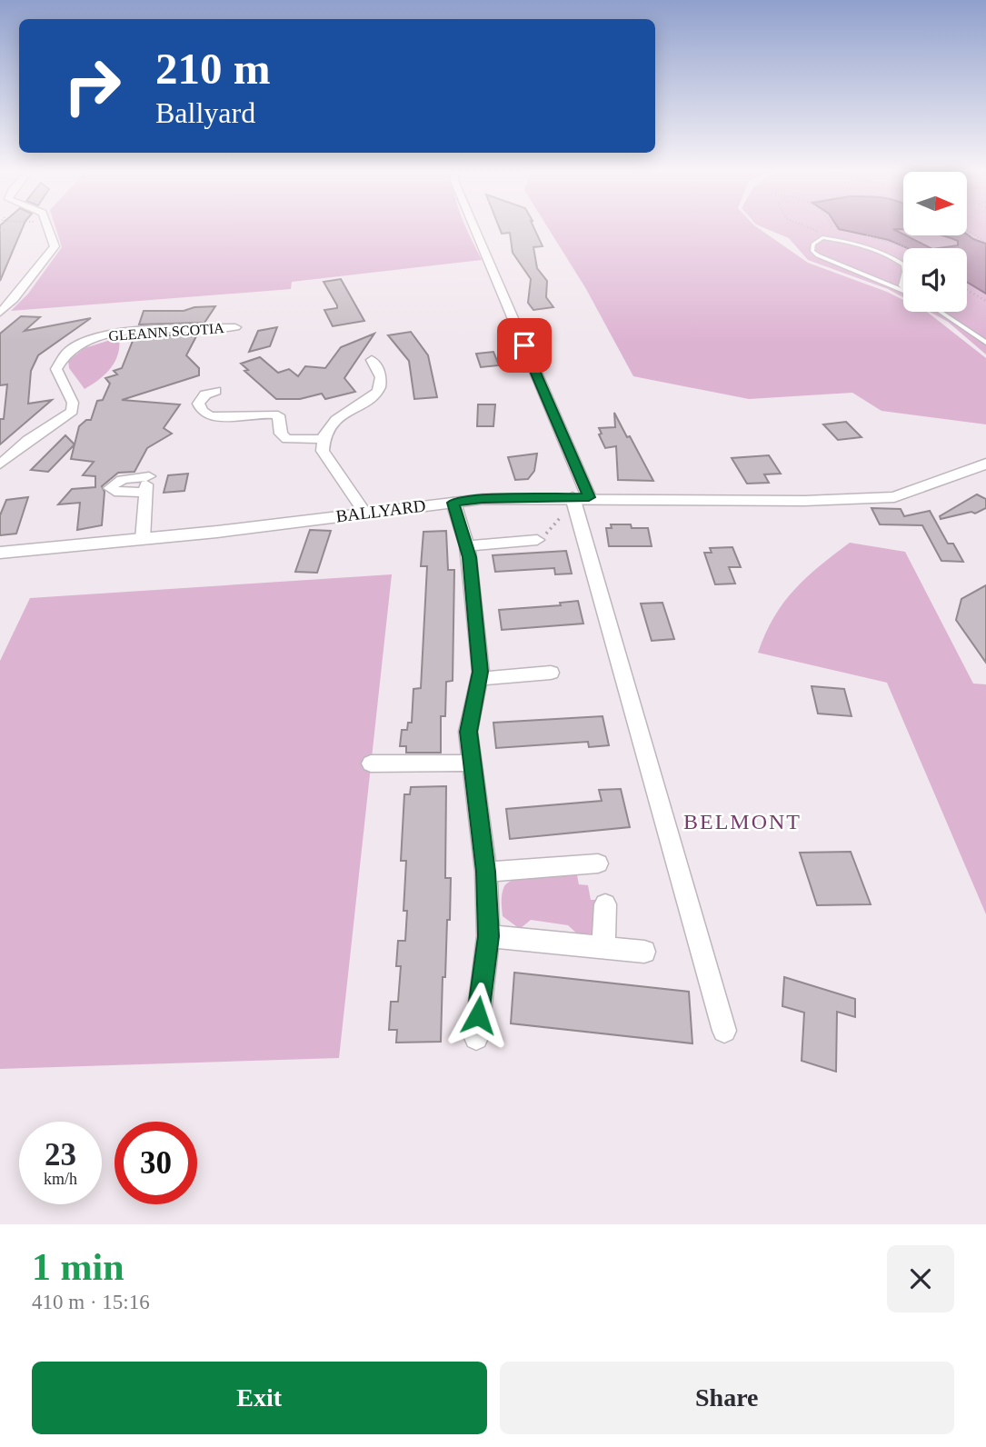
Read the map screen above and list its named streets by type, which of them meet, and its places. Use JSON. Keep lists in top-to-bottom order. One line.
{"streets":{"street":["GLEANN SCOTIA","BALLYARD"]},"districts":["BELMONT"],"north":"right","page":{"turn":["210 m","Ballyard"],"speed":"23 km/h","limit":"30","heading":["1 min","410 m · 15:16"],"buttons":["Exit","Share"]}}
